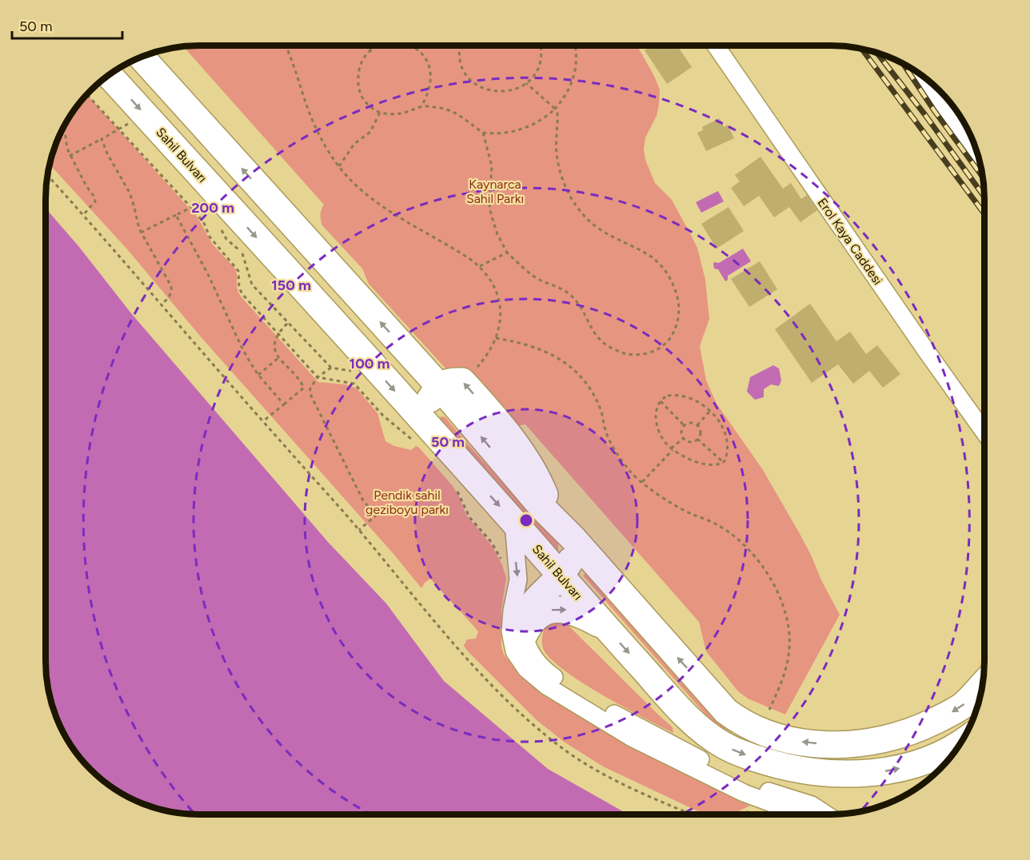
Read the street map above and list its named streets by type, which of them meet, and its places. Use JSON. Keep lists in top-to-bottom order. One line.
{"streets":{"highway":["Sahil Bulvarı"],"street":["Erol Kaya Caddesi"]},"parks":["Kaynarca Sahil Parkı","Pendik sahil geziboyu parkı"],"scale_bar":"50 m","rings":["200 m","150 m","100 m","50 m"]}
